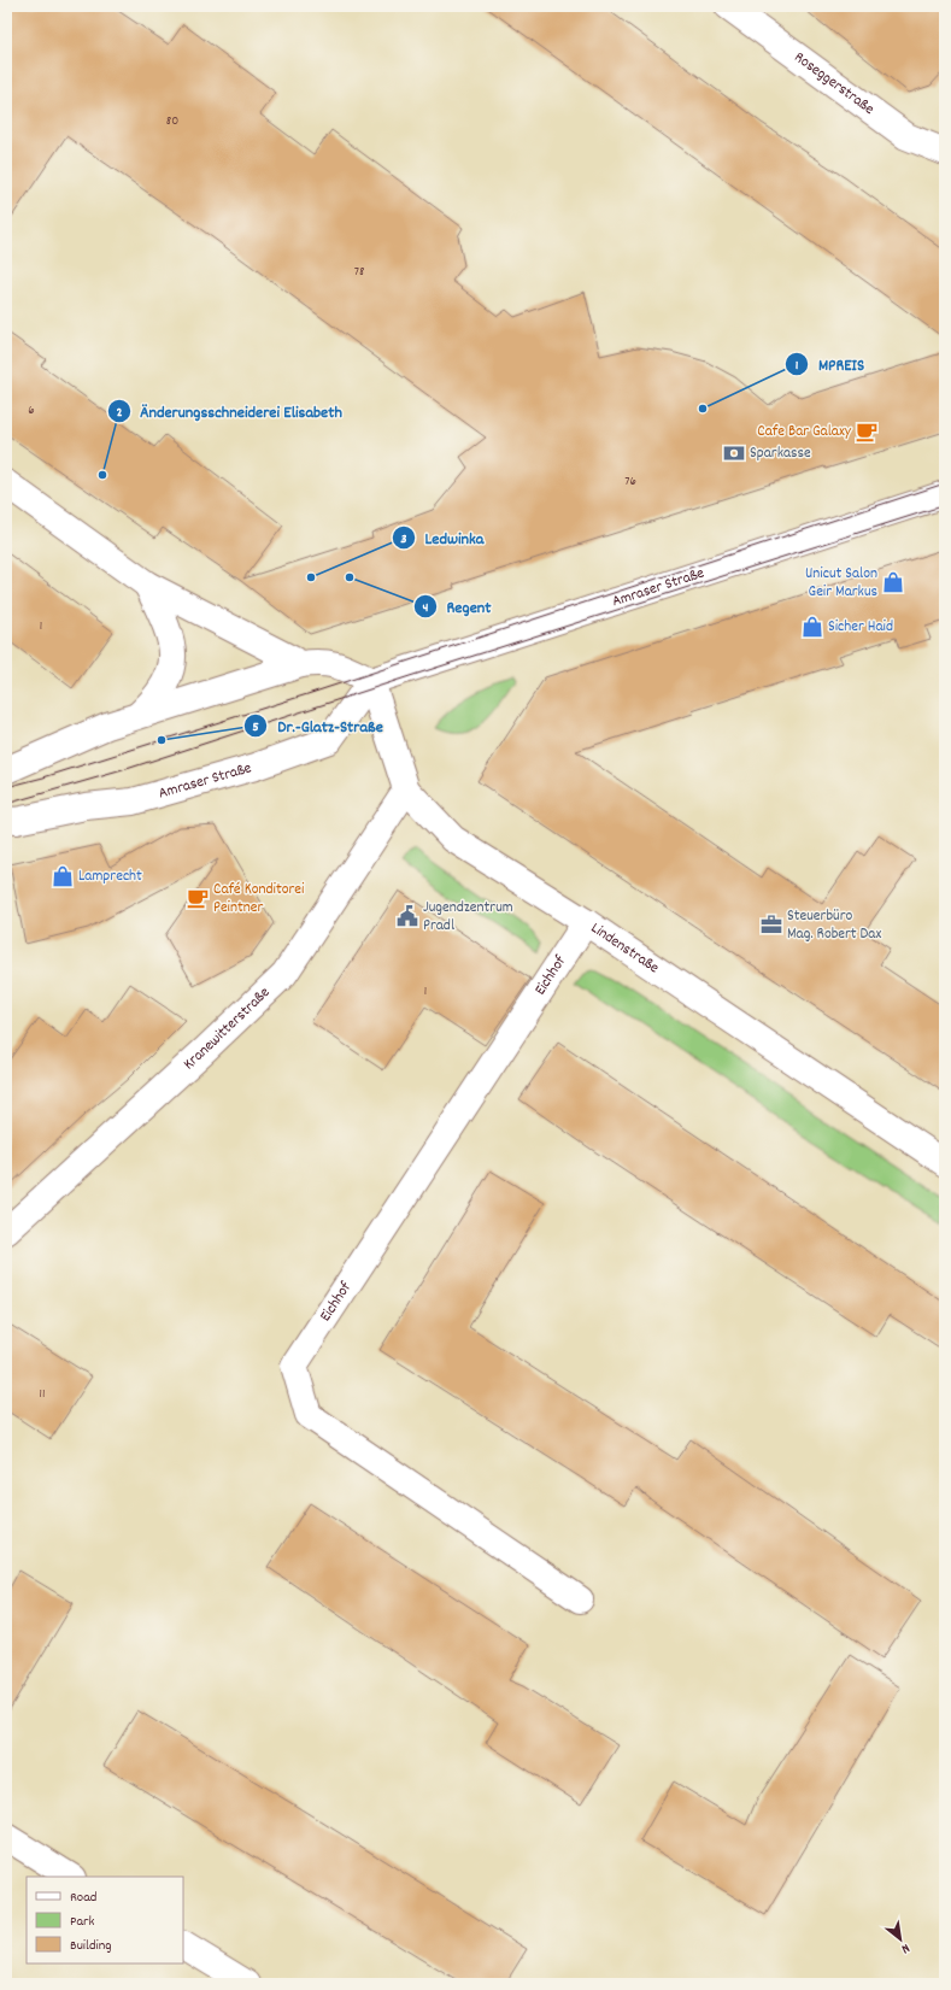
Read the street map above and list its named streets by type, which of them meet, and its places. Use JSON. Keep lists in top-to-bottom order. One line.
{"streets":{"street":["Roseggerstraße","Amraser Straße","Lindenstraße","Eichhof","Kranewitterstraße"]},"crossings":[["Amraser Straße","Lindenstraße"],["Lindenstraße","Eichhof"],["Lindenstraße","Kranewitterstraße"]],"places":{"other":["MPREIS","Änderungsschneiderei Elisabeth","Ledwinka","Regent","Dr.-Glatz-Straße"],"cafe":["Cafe Bar Galaxy","Café Konditorei Peintner"],"bank":["Sparkasse"],"shop":["Unicut Salon Geir Markus","Sicher Haid","Lamprecht"],"public building":["Jugendzentrum Pradl"],"office":["Steuerbüro Mag. Robert Dax"]},"house_numbers":["80","78","6","76","1","1","11"],"legend":["Road","Park","Building"],"north":"bottom right"}
